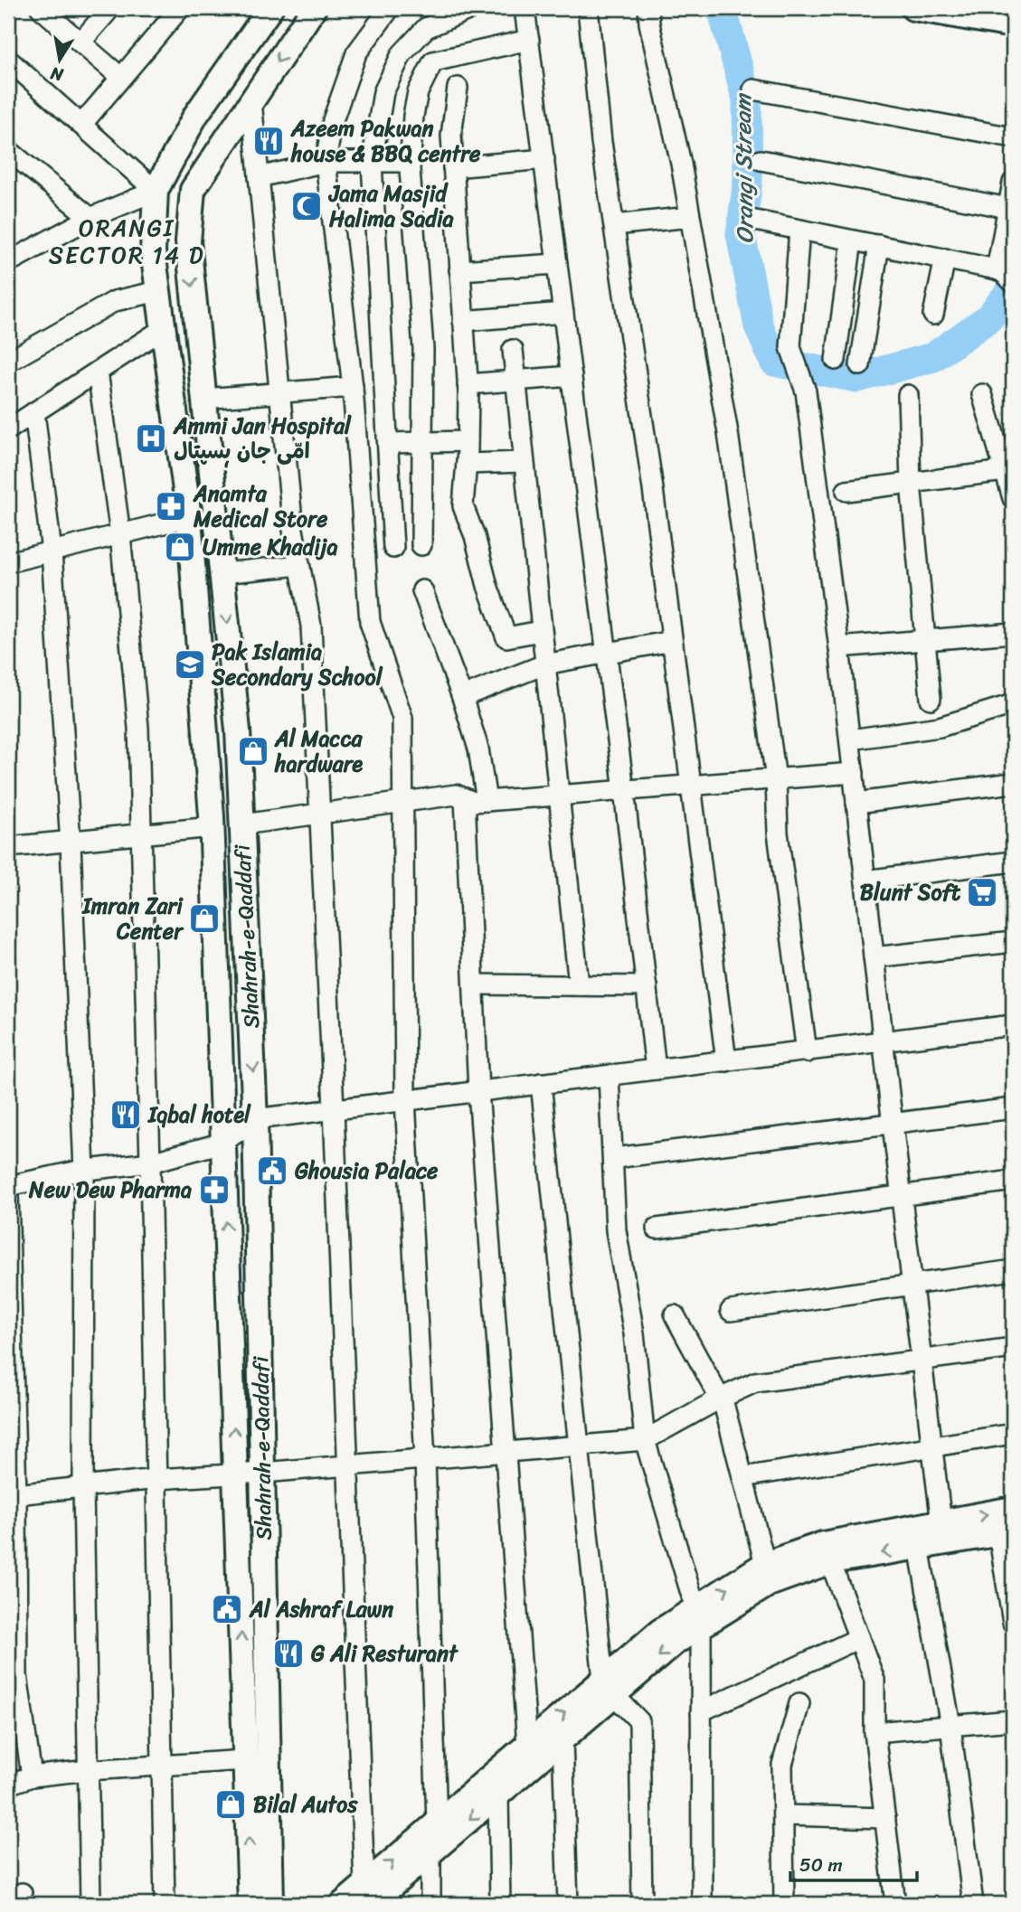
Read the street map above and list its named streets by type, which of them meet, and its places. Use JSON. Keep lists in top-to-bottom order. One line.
{"streets":{"main road":["Shahrah-e-Qaddafi"]},"districts":["ORANGI SECTOR 14 D"],"water":["Orangi Stream"],"places":{"restaurant":["Azeem Pakwan house & BBQ centre","Iqbal hotel","G Ali Resturant"],"mosque":["Jama Masjid Halima Sadia"],"hospital":["Ammi Jan Hospital امّی جان ہسپتال"],"pharmacy":["Anamta Medical Store","New Dew Pharma"],"shop":["Umme Khadija","Al Macca hardware","Imran Zari Center","Bilal Autos"],"school or university":["Pak Islamia Secondary School"],"supermarket":["Blunt Soft"],"public building":["Ghousia Palace","Al Ashraf Lawn"]},"scale_bar":"50 m","north":"bottom"}
